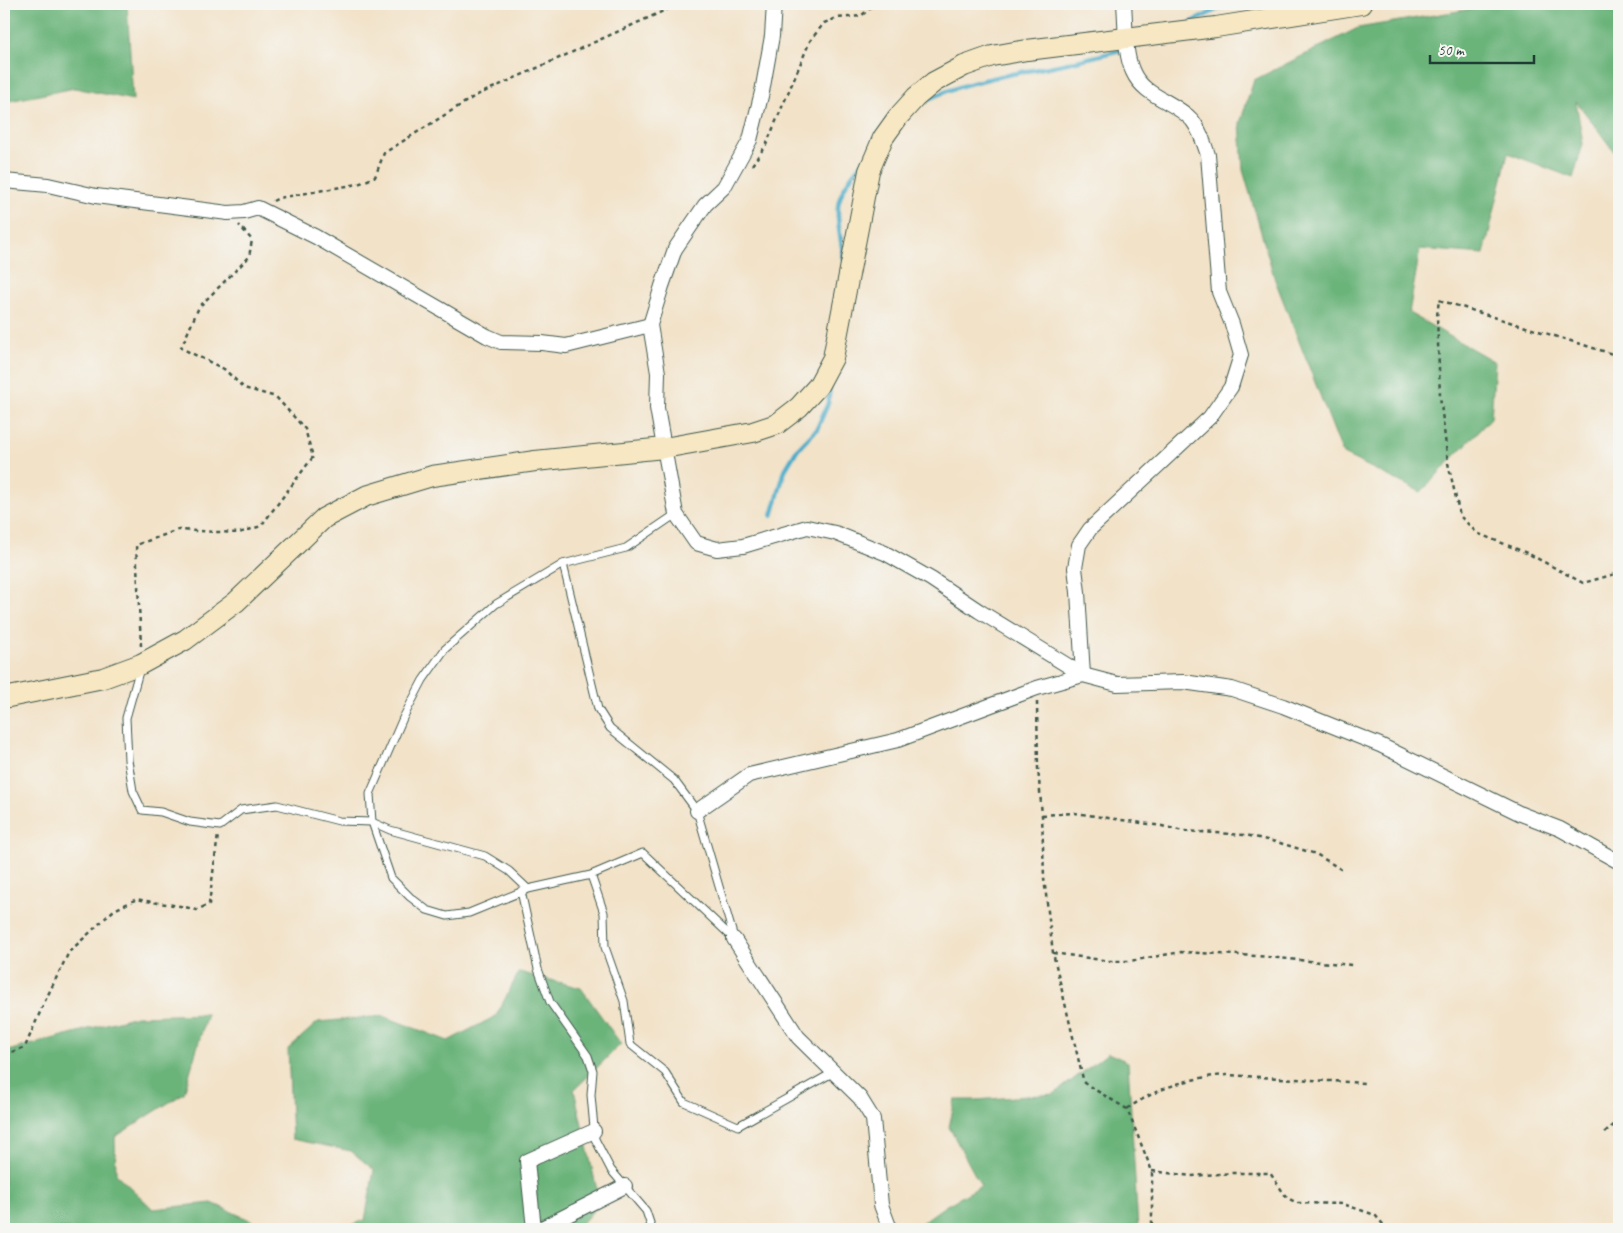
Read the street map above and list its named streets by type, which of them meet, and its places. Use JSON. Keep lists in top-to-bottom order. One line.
{"scale_bar":"50 m"}
